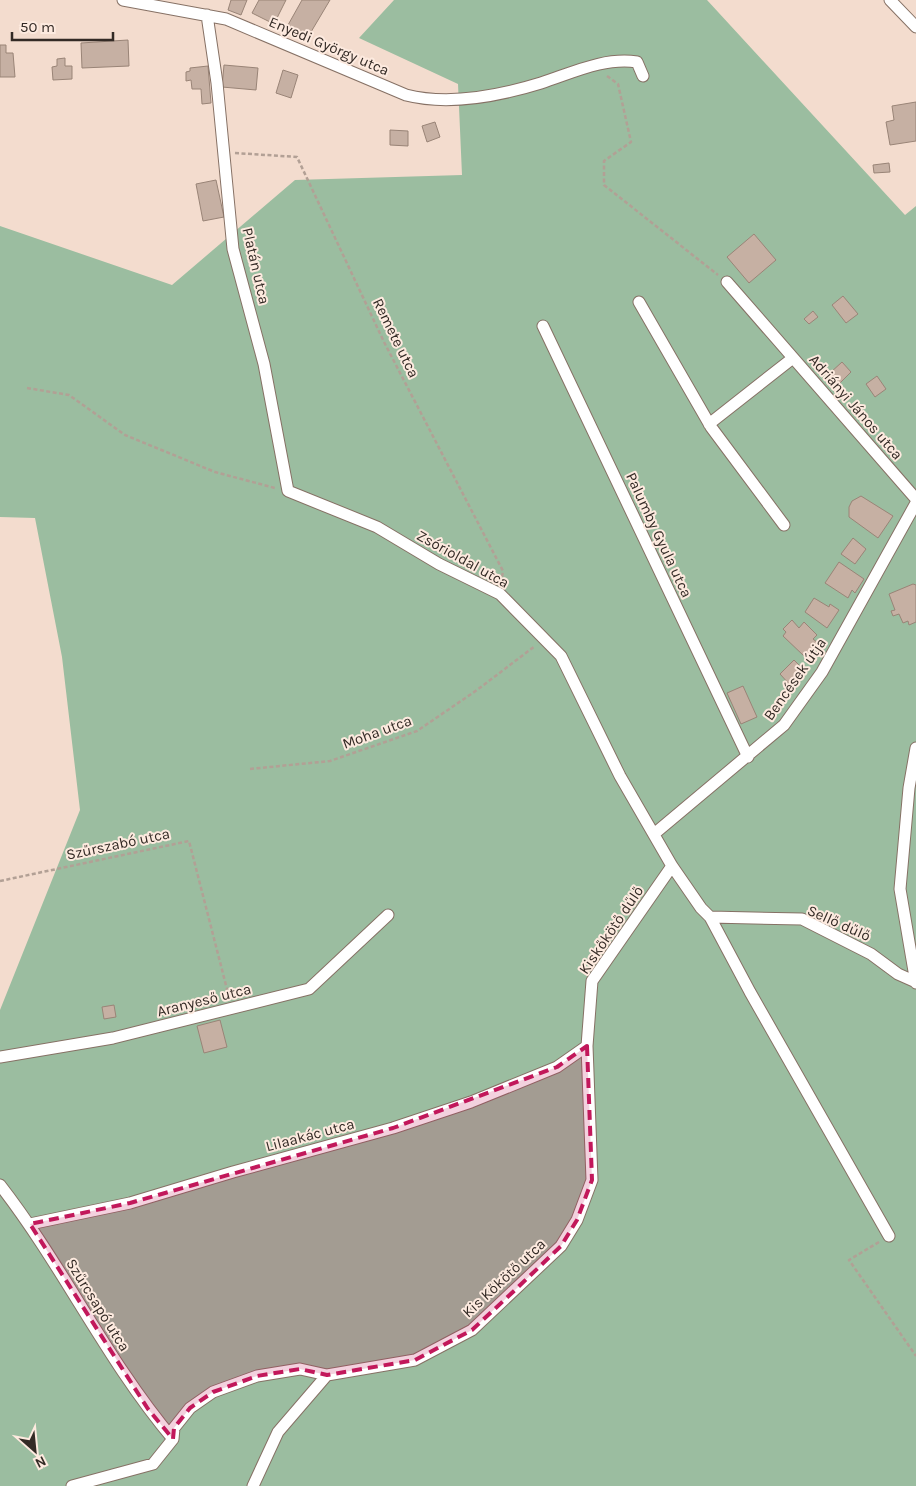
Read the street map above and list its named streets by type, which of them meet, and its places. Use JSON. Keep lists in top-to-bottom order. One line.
{"streets":{"street":["Enyedi György utca","Platán utca","Adriányi János utca","Palumby Gyula utca","Zsórioldal utca","Bencések útja","Sellő dűlő","Kiskőkötő dűlő","Aranyeső utca","Lilaakác utca","Kis Kőkötő utca","Szűrcsapó utca"],"path":["Remete utca","Moha utca","Szűrszabó utca"]},"crossings":[["Enyedi György utca","Platán utca"],["Platán utca","Remete utca"],["Platán utca","Zsórioldal utca"],["Remete utca","Zsórioldal utca"],["Palumby Gyula utca","Bencések útja"],["Zsórioldal utca","Bencések útja"],["Zsórioldal utca","Moha utca"],["Zsórioldal utca","Sellő dűlő"],["Zsórioldal utca","Kiskőkötő dűlő"],["Szűrszabó utca","Aranyeső utca"],["Kiskőkötő dűlő","Lilaakác utca"],["Kiskőkötő dűlő","Kis Kőkötő utca"],["Lilaakác utca","Kis Kőkötő utca"],["Lilaakác utca","Szűrcsapó utca"],["Kis Kőkötő utca","Szűrcsapó utca"]],"scale_bar":"50 m","north":"bottom right"}
